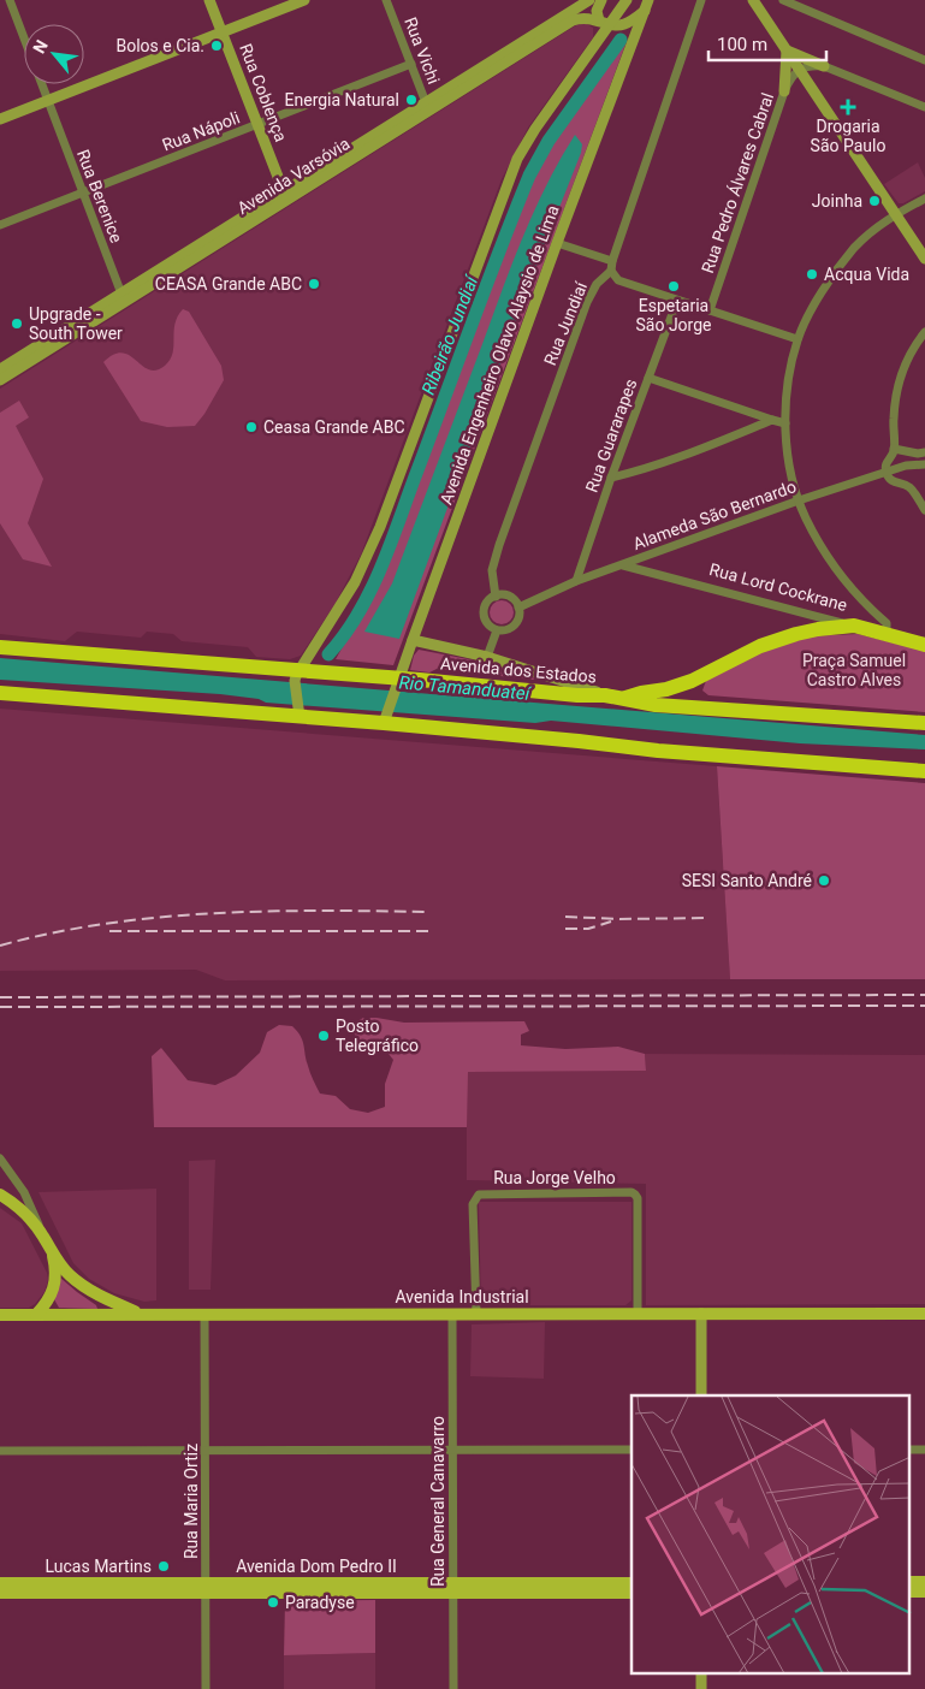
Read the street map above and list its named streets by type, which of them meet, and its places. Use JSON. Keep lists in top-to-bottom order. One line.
{"streets":{"highway":["Rua Lord Cockrane","Avenida dos Estados"],"main road":["Rua Coblença","Avenida Varsóvia","Avenida Engenheiro Olavo Alaysio de Lima","Avenida Industrial","Avenida Dom Pedro II"],"street":["Rua Vichi","Rua Nápoli","Rua Pedro Álvares Cabral","Rua Berenice","Rua Jundiaí","Rua Guararapes","Alameda São Bernardo","Rua Jorge Velho","Rua Maria Ortiz","Rua General Canavarro"]},"crossings":[["Rua Vichi","Rua Nápoli"],["Rua Vichi","Avenida Varsóvia"],["Rua Coblença","Rua Nápoli"],["Rua Coblença","Avenida Varsóvia"],["Rua Nápoli","Rua Berenice"],["Avenida Varsóvia","Rua Berenice"],["Avenida Varsóvia","Avenida Engenheiro Olavo Alaysio de Lima"],["Rua Jundiaí","Alameda São Bernardo"],["Avenida Engenheiro Olavo Alaysio de Lima","Avenida dos Estados"],["Rua Guararapes","Alameda São Bernardo"],["Alameda São Bernardo","Rua Lord Cockrane"],["Rua Jorge Velho","Avenida Industrial"],["Avenida Industrial","Rua Maria Ortiz"],["Avenida Industrial","Rua General Canavarro"],["Rua Maria Ortiz","Avenida Dom Pedro II"],["Rua General Canavarro","Avenida Dom Pedro II"]],"water":["Ribeirão Jundiaí","Rio Tamanduateí"],"parks":["Praça Samuel Castro Alves"],"places":{"other":["Bolos e Cia.","Energia Natural","Joinha","Acqua Vida","CEASA Grande ABC","Espetaria São Jorge","Upgrade - South Tower","Ceasa Grande ABC","SESI Santo André","Posto Telegráfico","Lucas Martins","Paradyse"],"health":["Drogaria São Paulo"]},"scale_bar":"100 m","north":"top left"}
